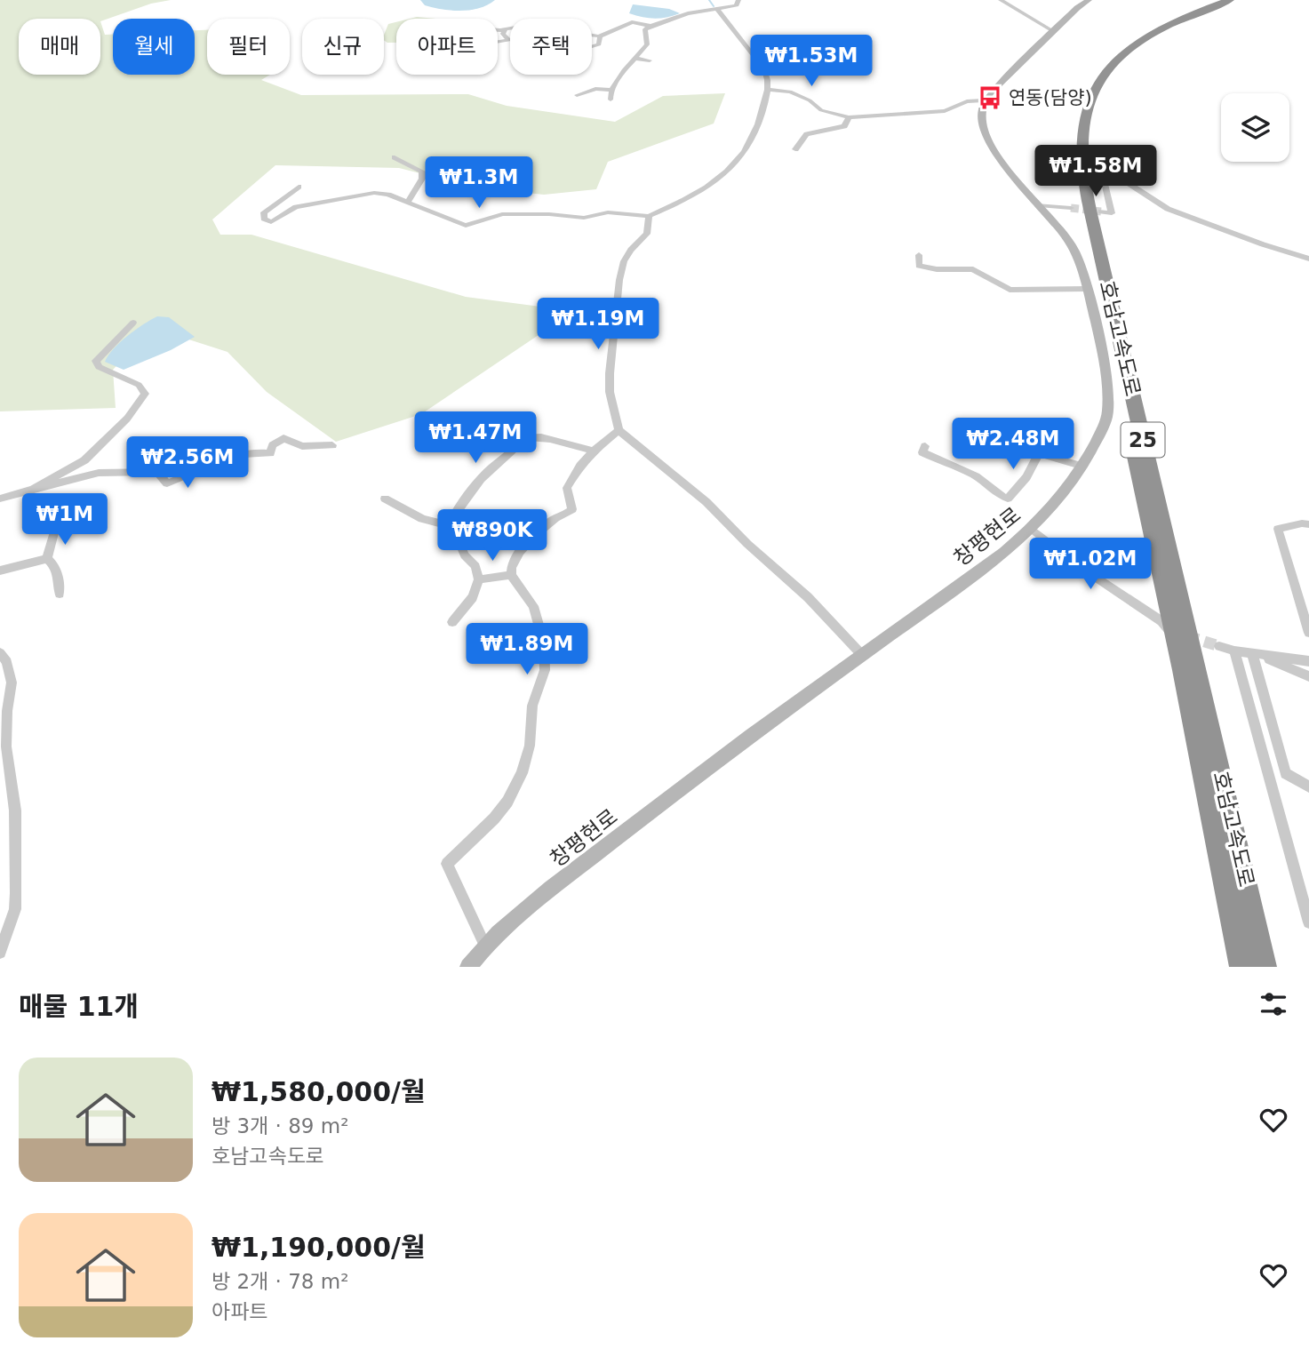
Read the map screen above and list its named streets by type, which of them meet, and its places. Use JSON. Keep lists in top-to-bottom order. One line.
{"streets":{"highway":["호남고속도로","25"],"main road":["창평현로"]},"places":{"bus stop":["연동(담양)"]},"page":{"chip":["매매","월세","필터","신규","아파트","주택"],"price":["₩1.53M","₩1.58M","₩1.3M","₩1.19M","₩1.47M","₩2.48M","₩2.56M","₩1M","₩890K","₩1.02M","₩1.89M"],"heading":"매물 11개","list":[{"name":"₩1,580,000/월","note":"방 3개 · 89 m² · 호남고속도로"},{"name":"₩1,190,000/월","note":"방 2개 · 78 m² · 아파트"}]}}
